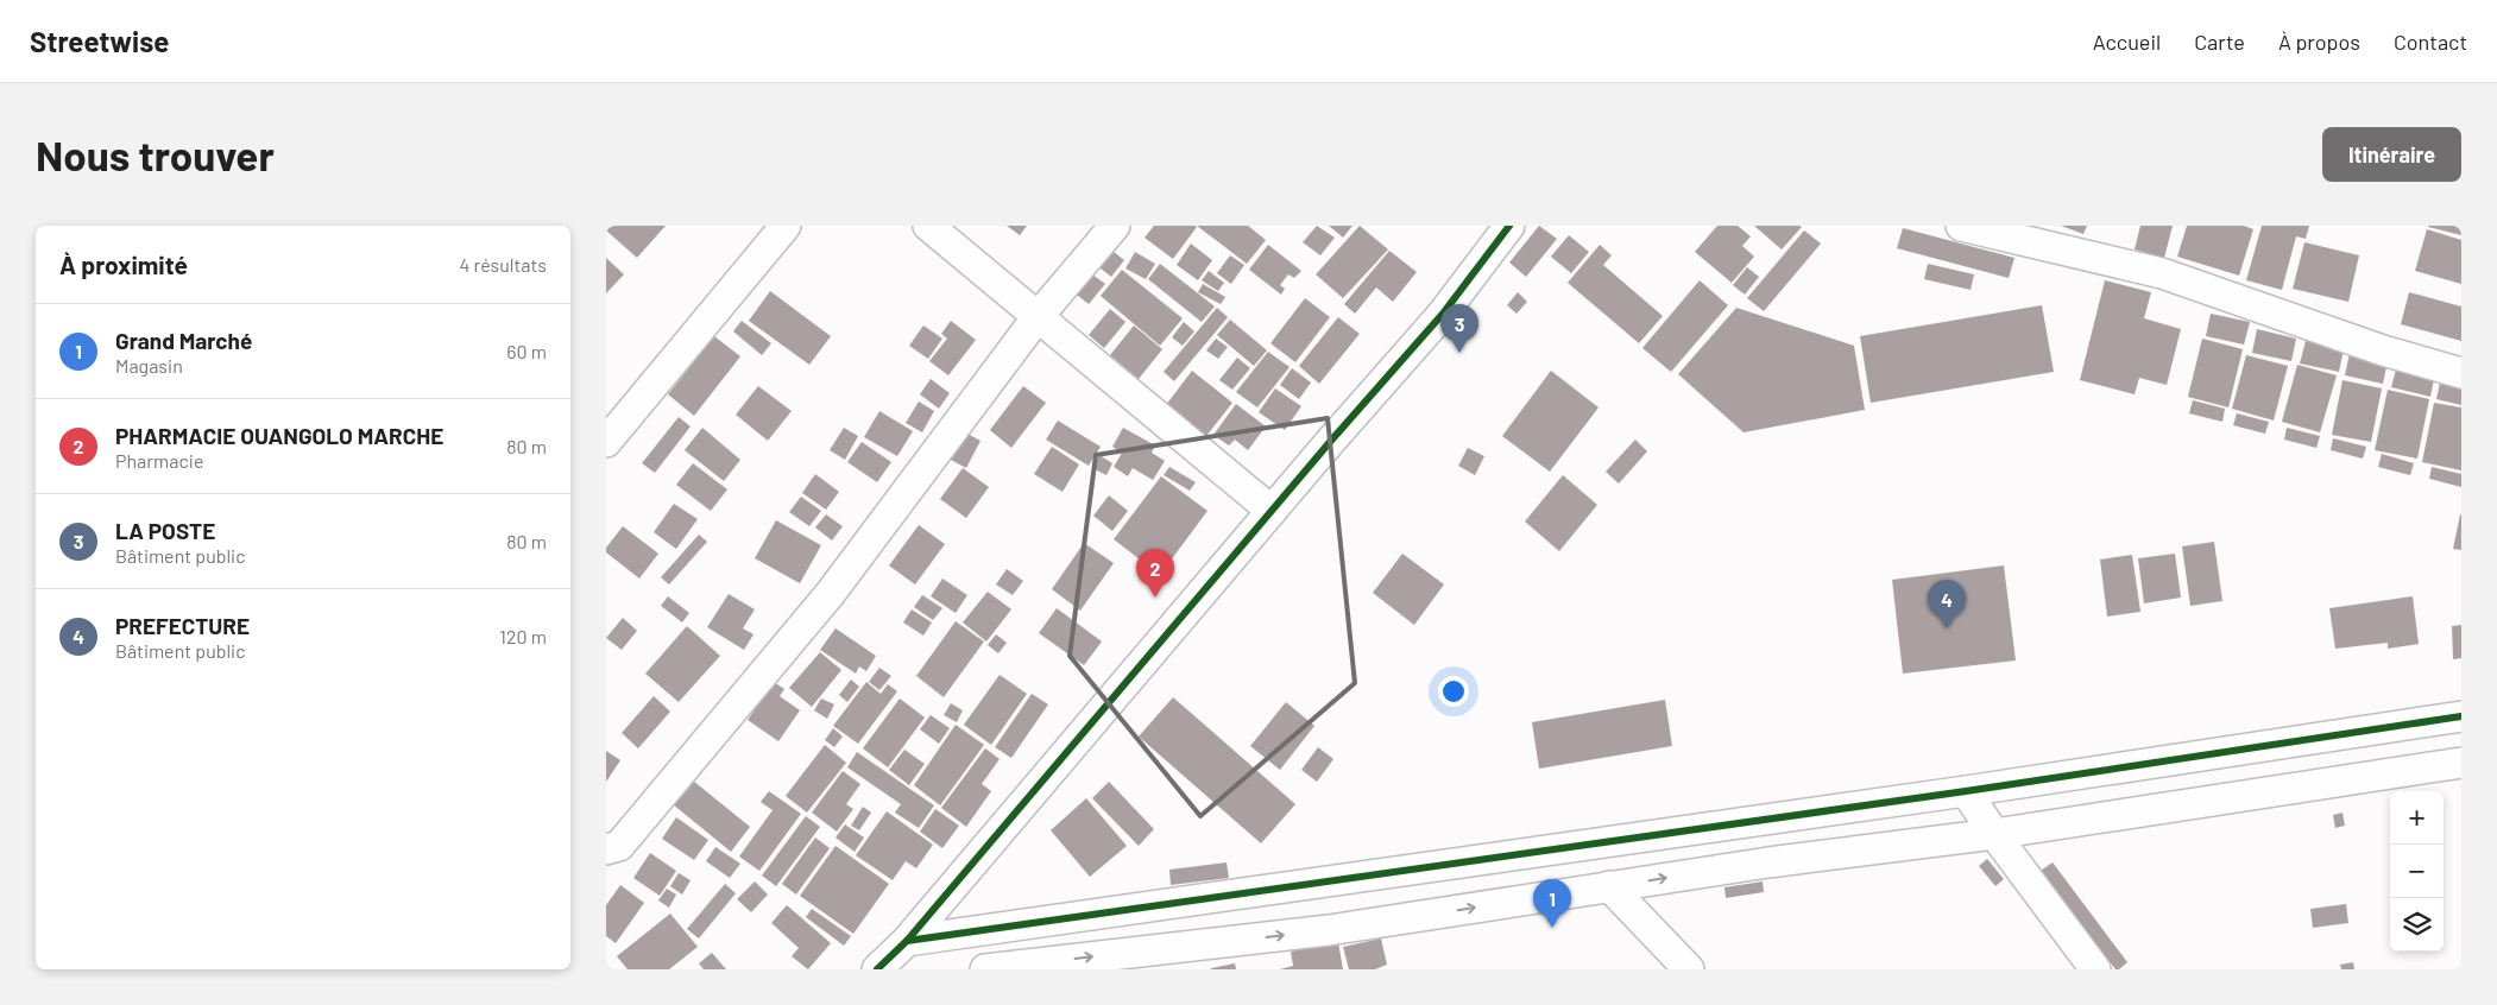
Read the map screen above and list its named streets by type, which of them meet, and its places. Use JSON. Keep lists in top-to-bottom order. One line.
{"page":{"header":"Streetwise","nav":["Accueil","Carte","À propos","Contact"],"buttons":"Itinéraire","title":"Nous trouver","heading":["À proximité","4 résultats"],"list":[{"mark":"1","name":"Grand Marché","note":"Magasin","value":"60 m"},{"mark":"2","name":"PHARMACIE OUANGOLO MARCHE","note":"Pharmacie","value":"80 m"},{"mark":"3","name":"LA POSTE","note":"Bâtiment public","value":"80 m"},{"mark":"4","name":"PREFECTURE","note":"Bâtiment public","value":"120 m"}],"pins":["3","2","4","1"],"map_buttons":["+","−"]}}
